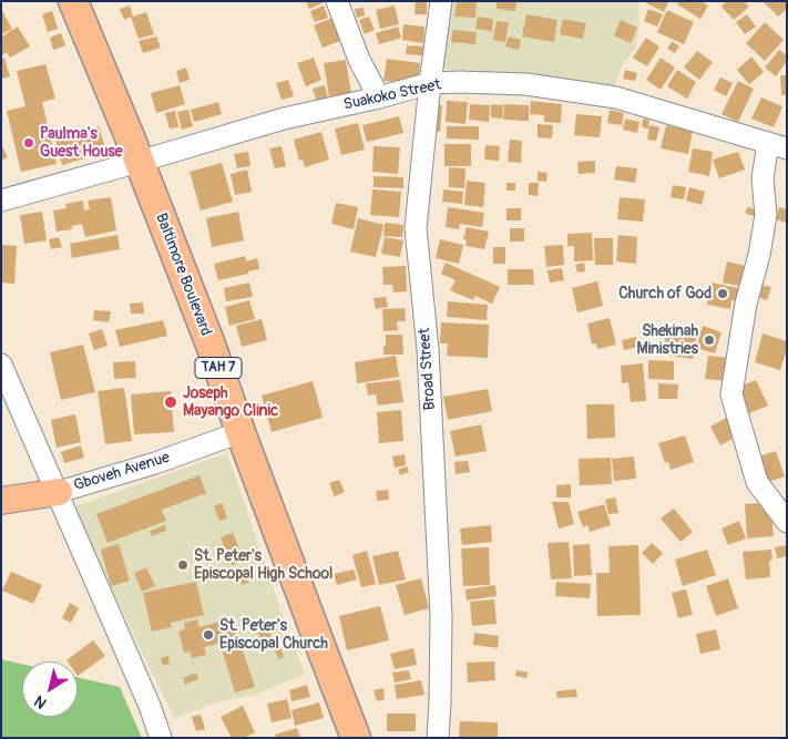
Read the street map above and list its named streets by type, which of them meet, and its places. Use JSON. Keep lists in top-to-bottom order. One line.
{"streets":{"highway":["Baltimore Boulevard","TAH 7"],"main road":["Gboveh Avenue"],"street":["Suakoko Street","Broad Street"]},"crossings":[["Suakoko Street","Baltimore Boulevard"],["Suakoko Street","Broad Street"],["Baltimore Boulevard","Gboveh Avenue"]],"places":["Paulma's Guest House","Church of God","Shekinah Ministries","Joseph Mayango Clinic","St. Peter's Episcopal High School","St. Peter's Episcopal Church"],"north":"bottom left"}
